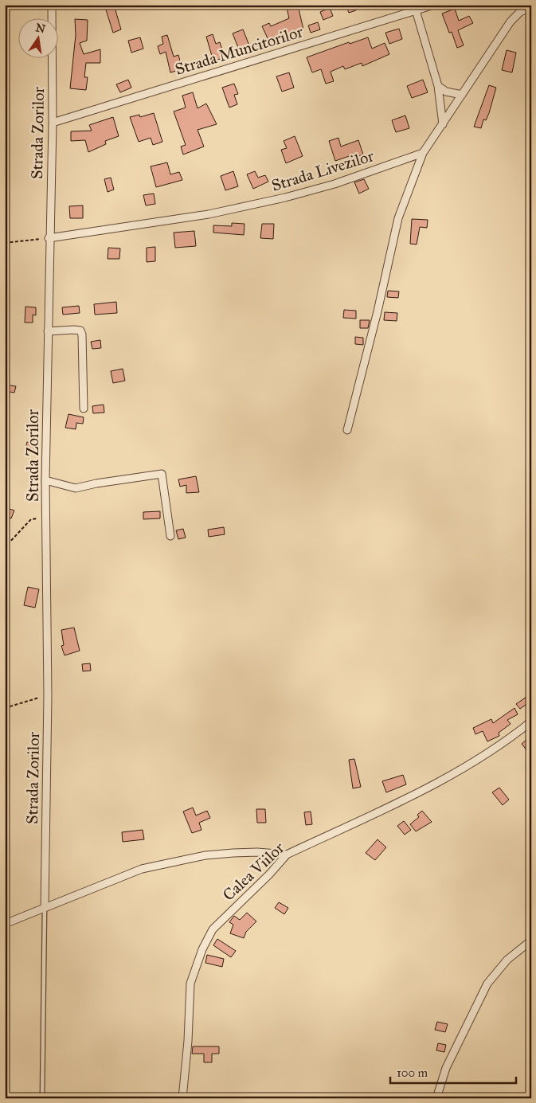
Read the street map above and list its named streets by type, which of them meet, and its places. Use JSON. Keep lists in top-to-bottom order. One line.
{"streets":{"street":["Strada Muncitorilor","Strada Zorilor","Strada Livezilor","Calea Viilor"]},"crossings":[["Strada Muncitorilor","Strada Zorilor"],["Strada Zorilor","Strada Livezilor"]],"scale_bar":"100 m","north":"top"}
